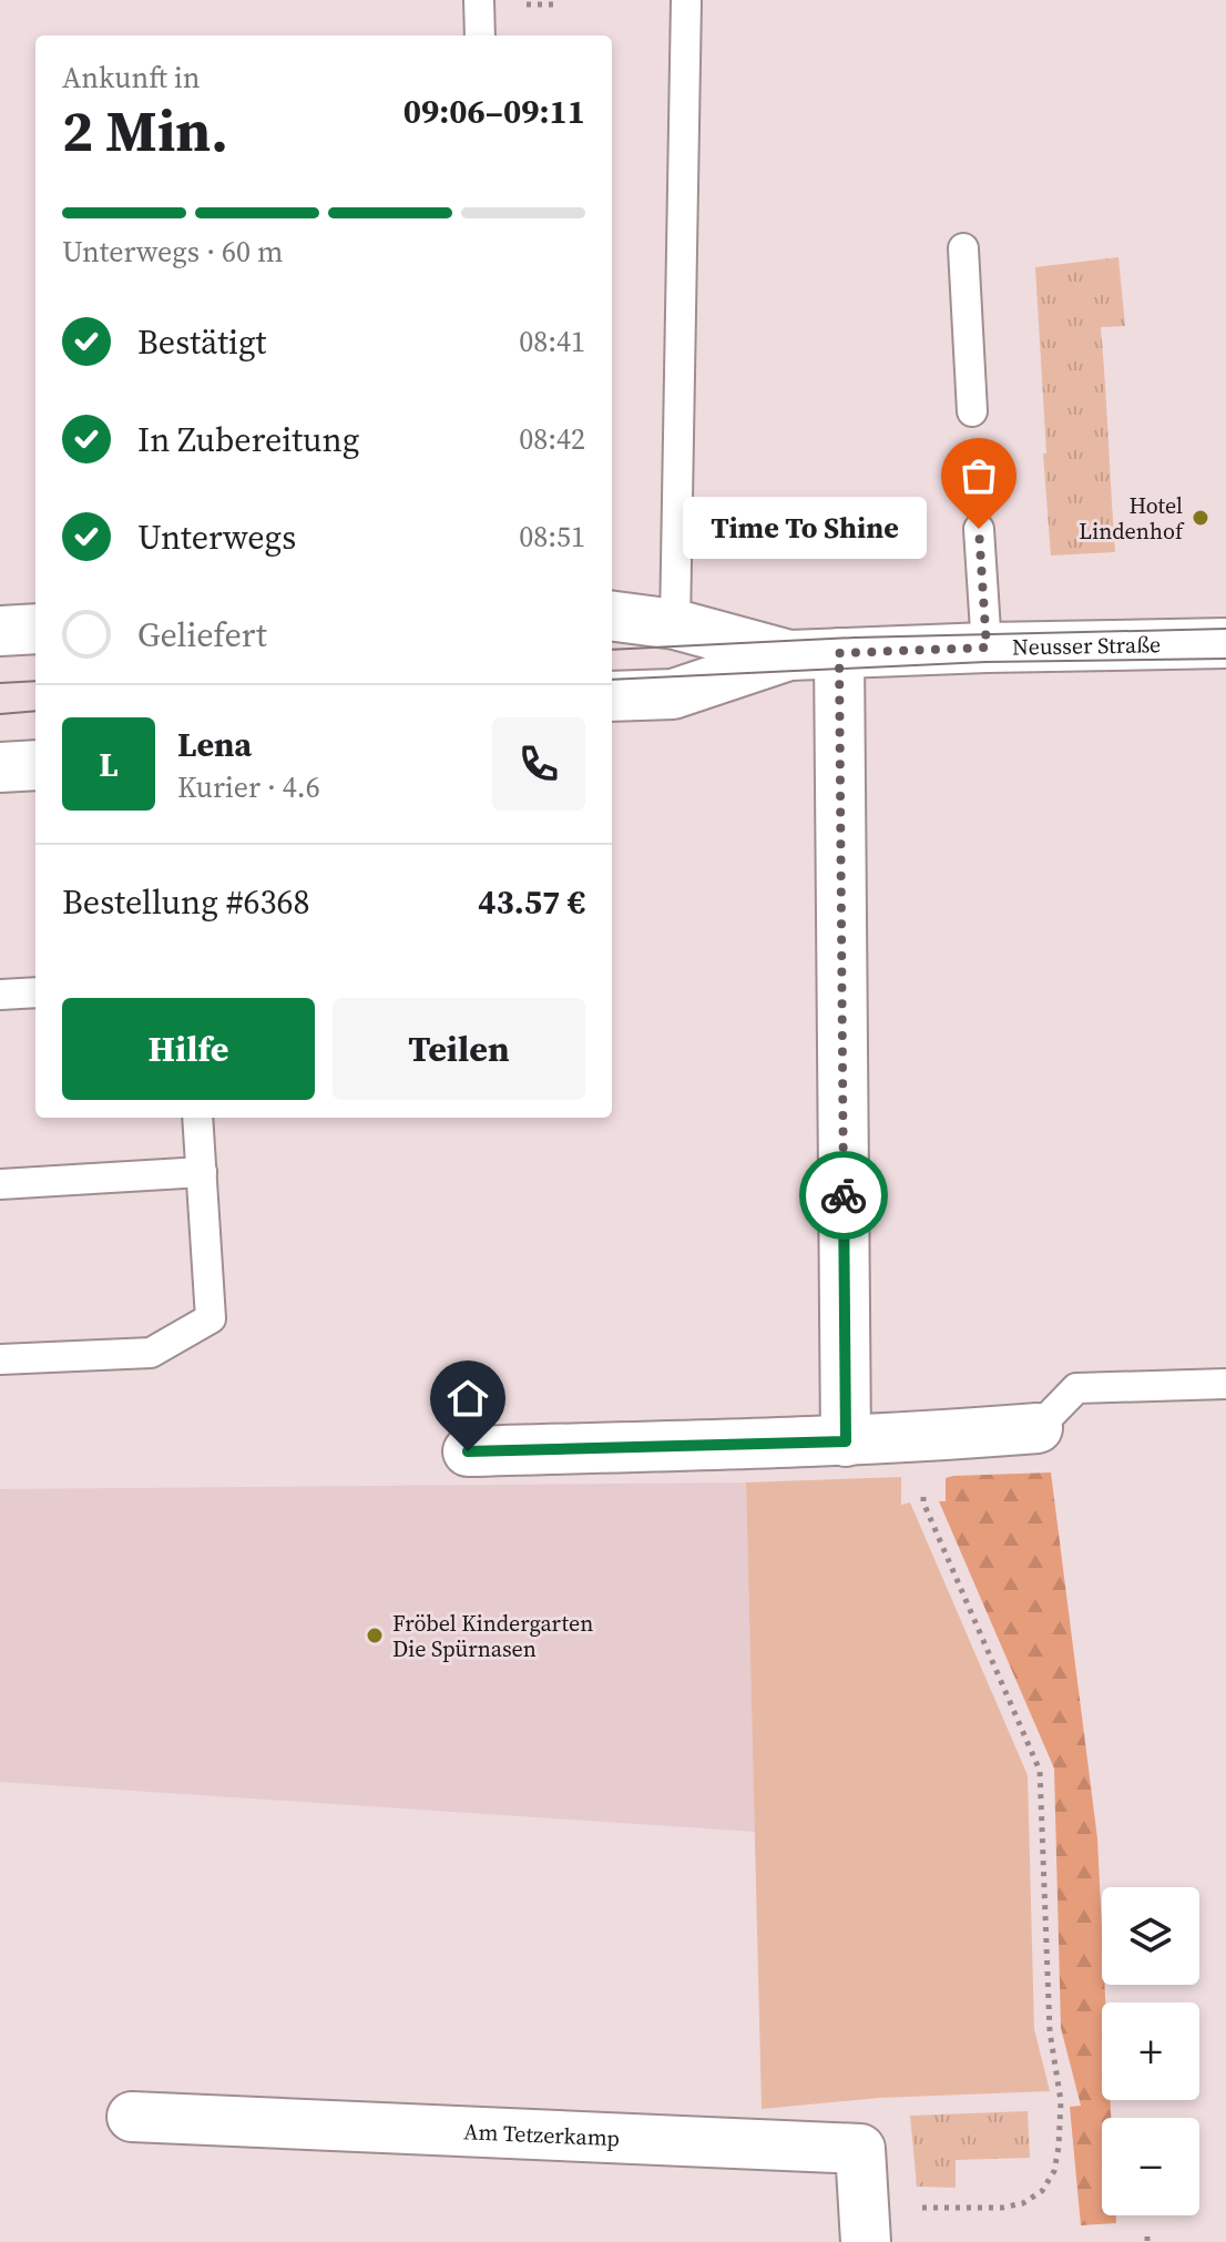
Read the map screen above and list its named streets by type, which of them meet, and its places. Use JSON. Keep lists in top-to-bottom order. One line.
{"streets":{"street":["Neusser Straße","Am Tetzerkamp"]},"places":["Hotel Lindenhof","Time To Shine","Fröbel Kindergarten Die Spürnasen"],"page":{"heading":["2 Min.","Ankunft in","09:06–09:11"],"panel":["Lena","Kurier · 4.6","Bestellung #6368","43.57 €"],"bar":"Unterwegs · 60 m","list":[["Bestätigt","08:41"],["In Zubereitung","08:42"],["Unterwegs","08:51"],"Geliefert"],"bubble":"Time To Shine","round":"L","buttons":["Hilfe","Teilen"],"map_buttons":["+","−"]}}
